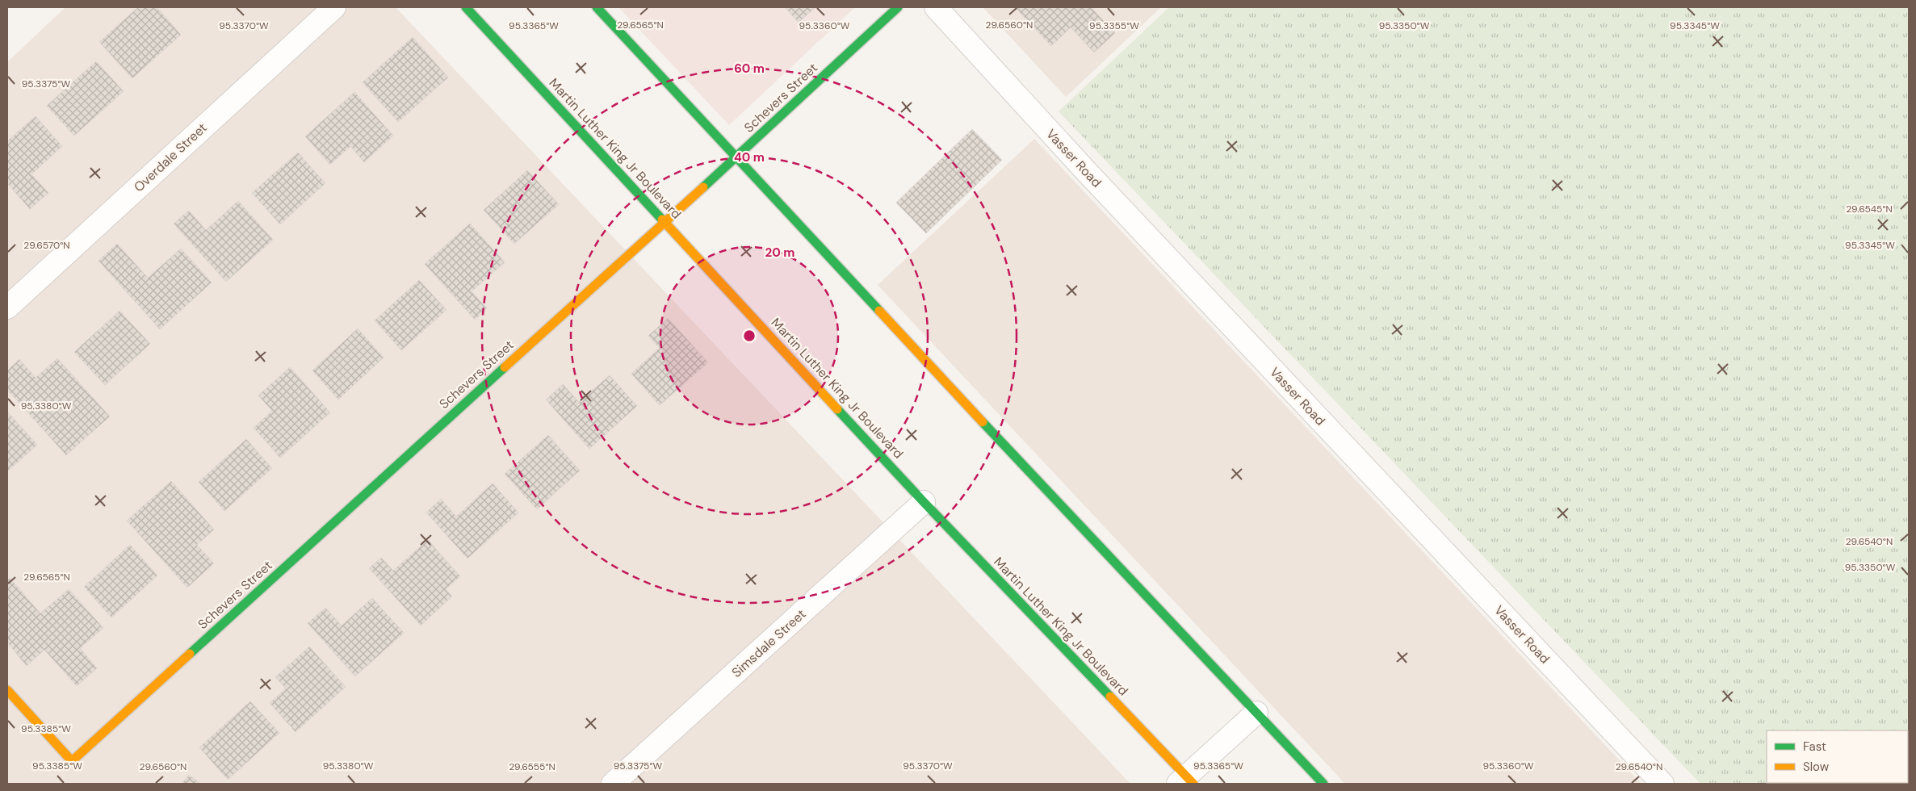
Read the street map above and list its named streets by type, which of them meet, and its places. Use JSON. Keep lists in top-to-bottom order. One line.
{"streets":{"main road":["Schevers Street","Martin Luther King Jr Boulevard"],"street":["Overdale Street","Vasser Road","Simsdale Street"]},"crossings":[["Schevers Street","Martin Luther King Jr Boulevard"],["Martin Luther King Jr Boulevard","Simsdale Street"]],"legend":["Fast","Slow"],"coordinates":["29.6565°N","29.6560°N","95.3370°W","95.3365°W","95.3360°W","95.3355°W","95.3350°W","95.3345°W","95.3375°W","29.6545°N","29.6570°N","95.3380°W","29.6540°N","95.3385°W","29.6555°N"],"rings":["60 m","40 m","20 m"]}
